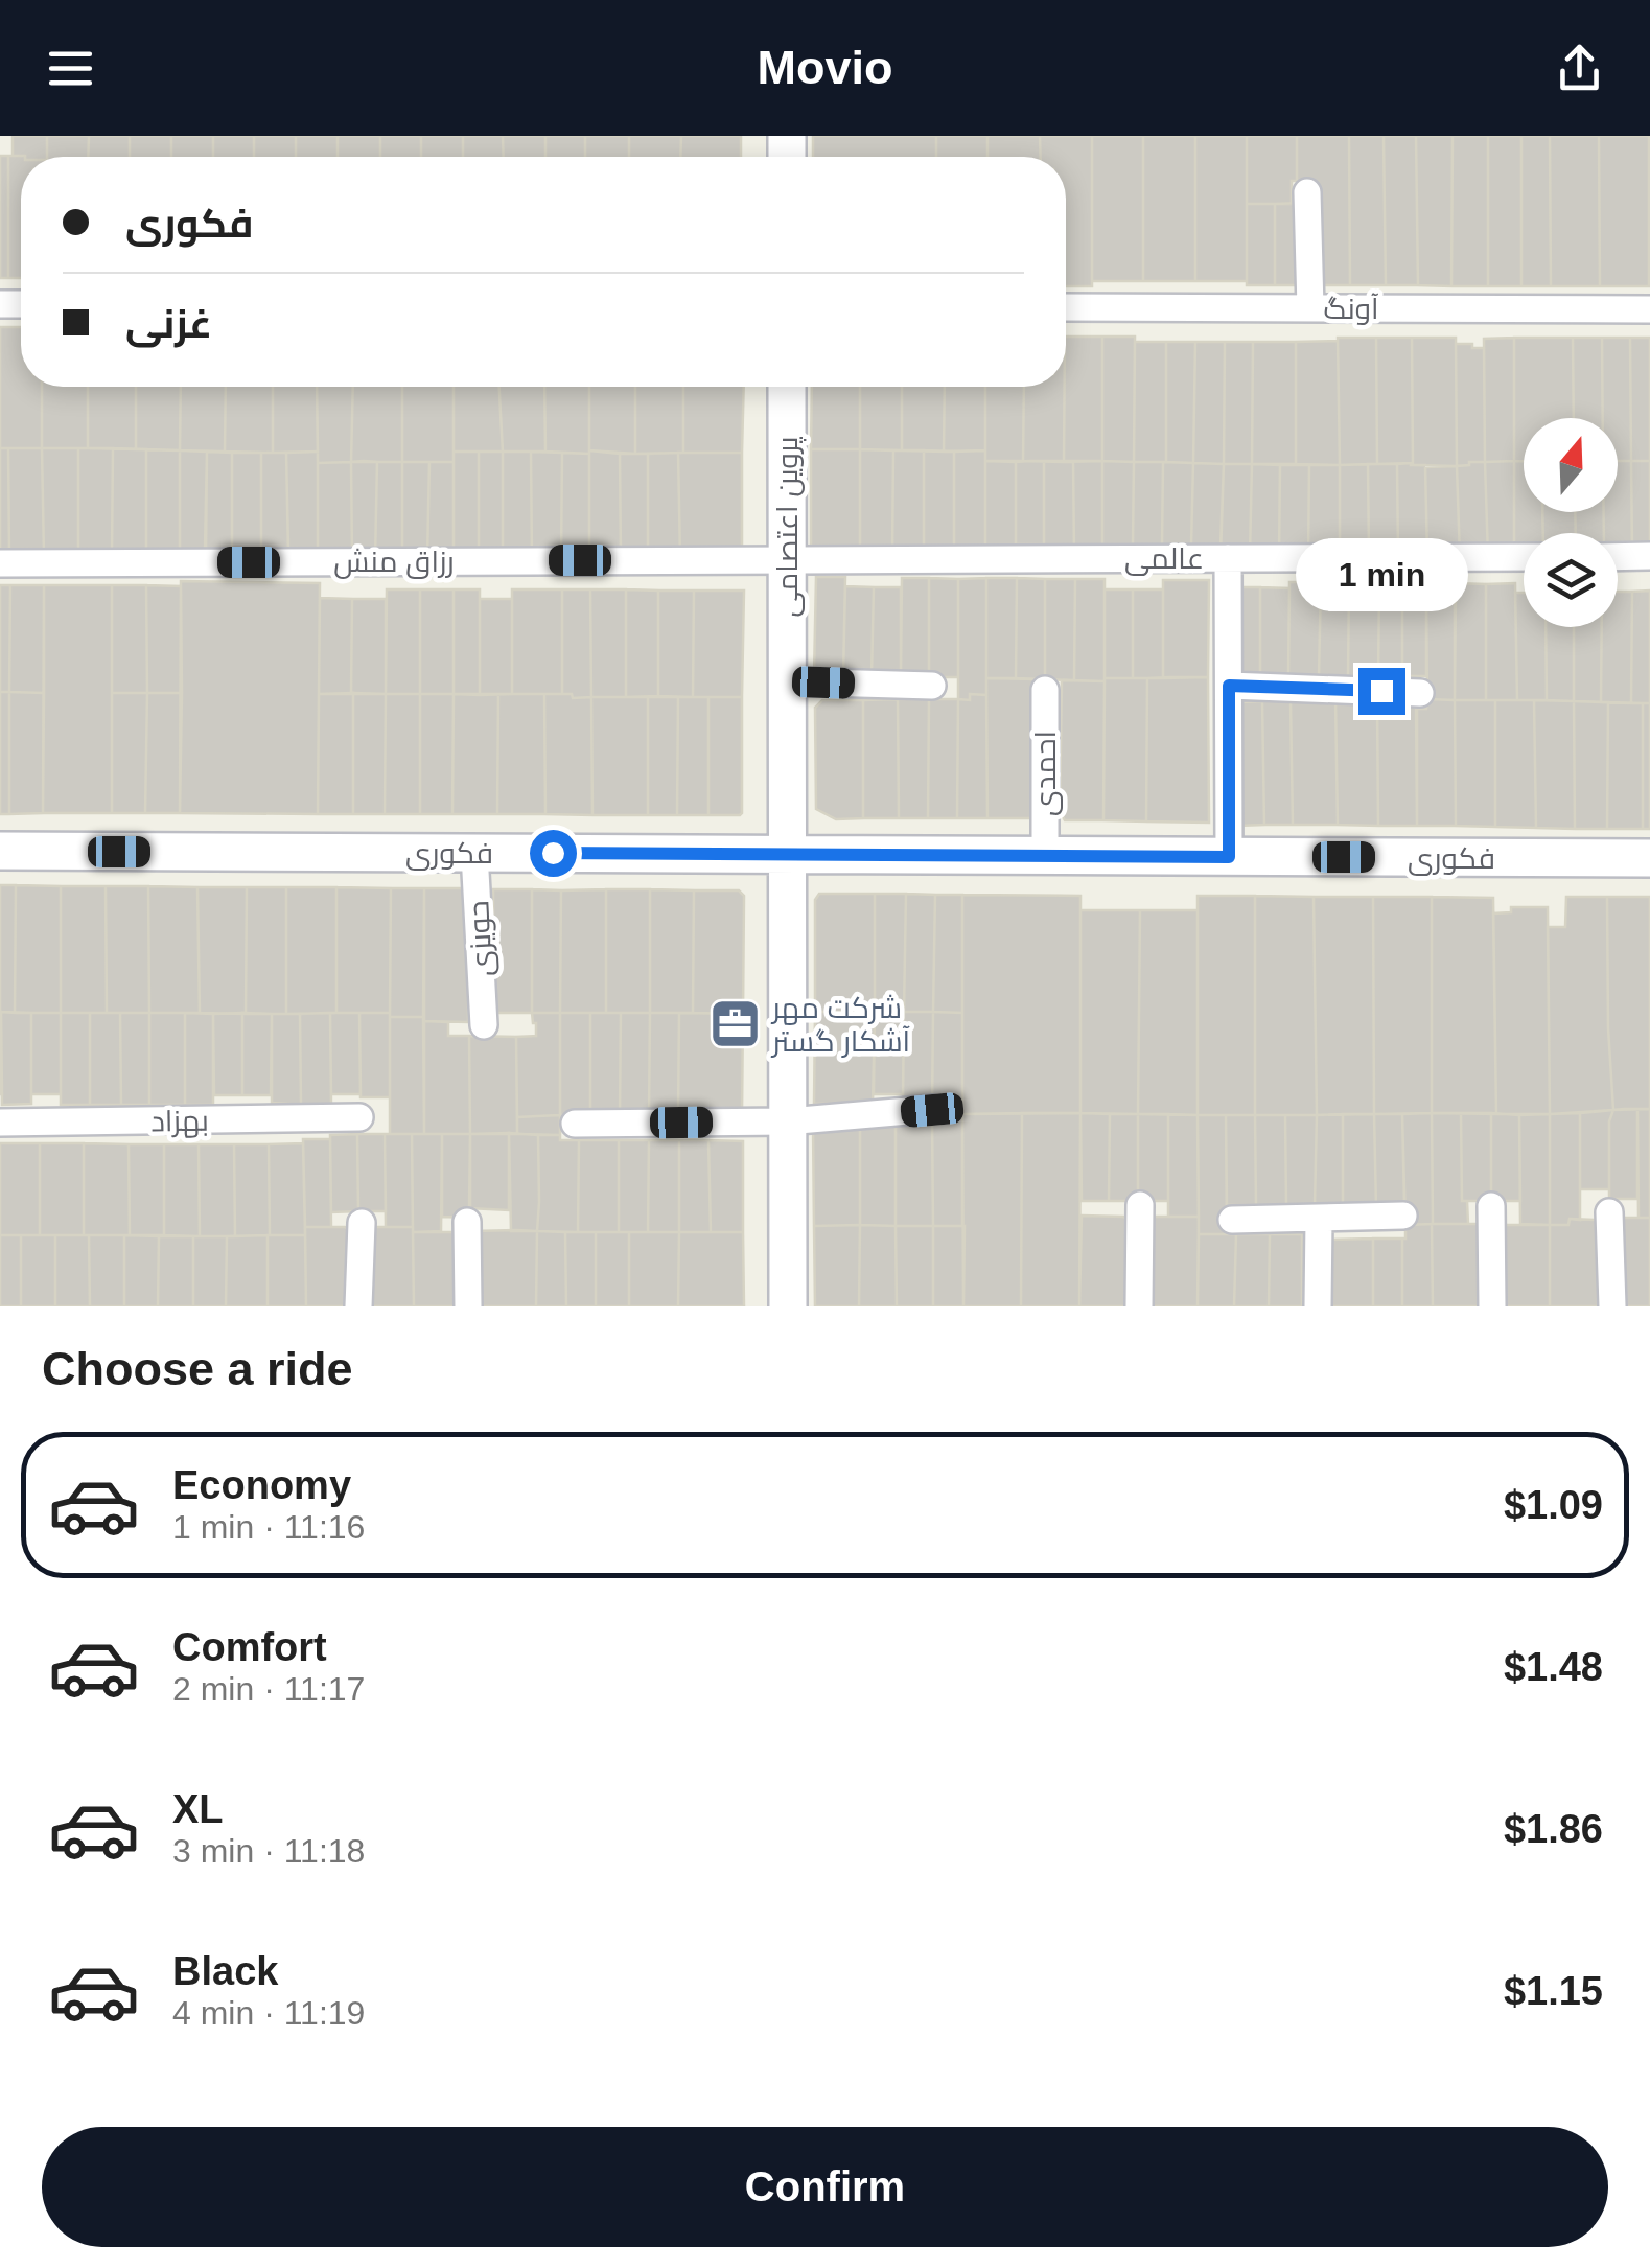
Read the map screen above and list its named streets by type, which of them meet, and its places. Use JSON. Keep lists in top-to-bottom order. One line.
{"streets":{"street":["آونگ","پروین اعتصامی","عالمی","رزاق منش","احمدی","فکوری","حویزی","بهزاد"]},"crossings":[["پروین اعتصامی","عالمی"],["پروین اعتصامی","رزاق منش"],["پروین اعتصامی","فکوری"],["عالمی","رزاق منش"],["احمدی","فکوری"],["فکوری","حویزی"]],"places":{"office":["شرکت مهر آشکار گستر"]},"north":"top","page":{"header":"Movio","banner":["فکوری","غزنی"],"bubble":"1 min","heading":"Choose a ride","list":[{"name":"Economy","note":"1 min · 11:16","value":"$1.09"},{"name":"Comfort","note":"2 min · 11:17","value":"$1.48"},{"name":"XL","note":"3 min · 11:18","value":"$1.86"},{"name":"Black","note":"4 min · 11:19","value":"$1.15"}],"buttons":"Confirm"}}
